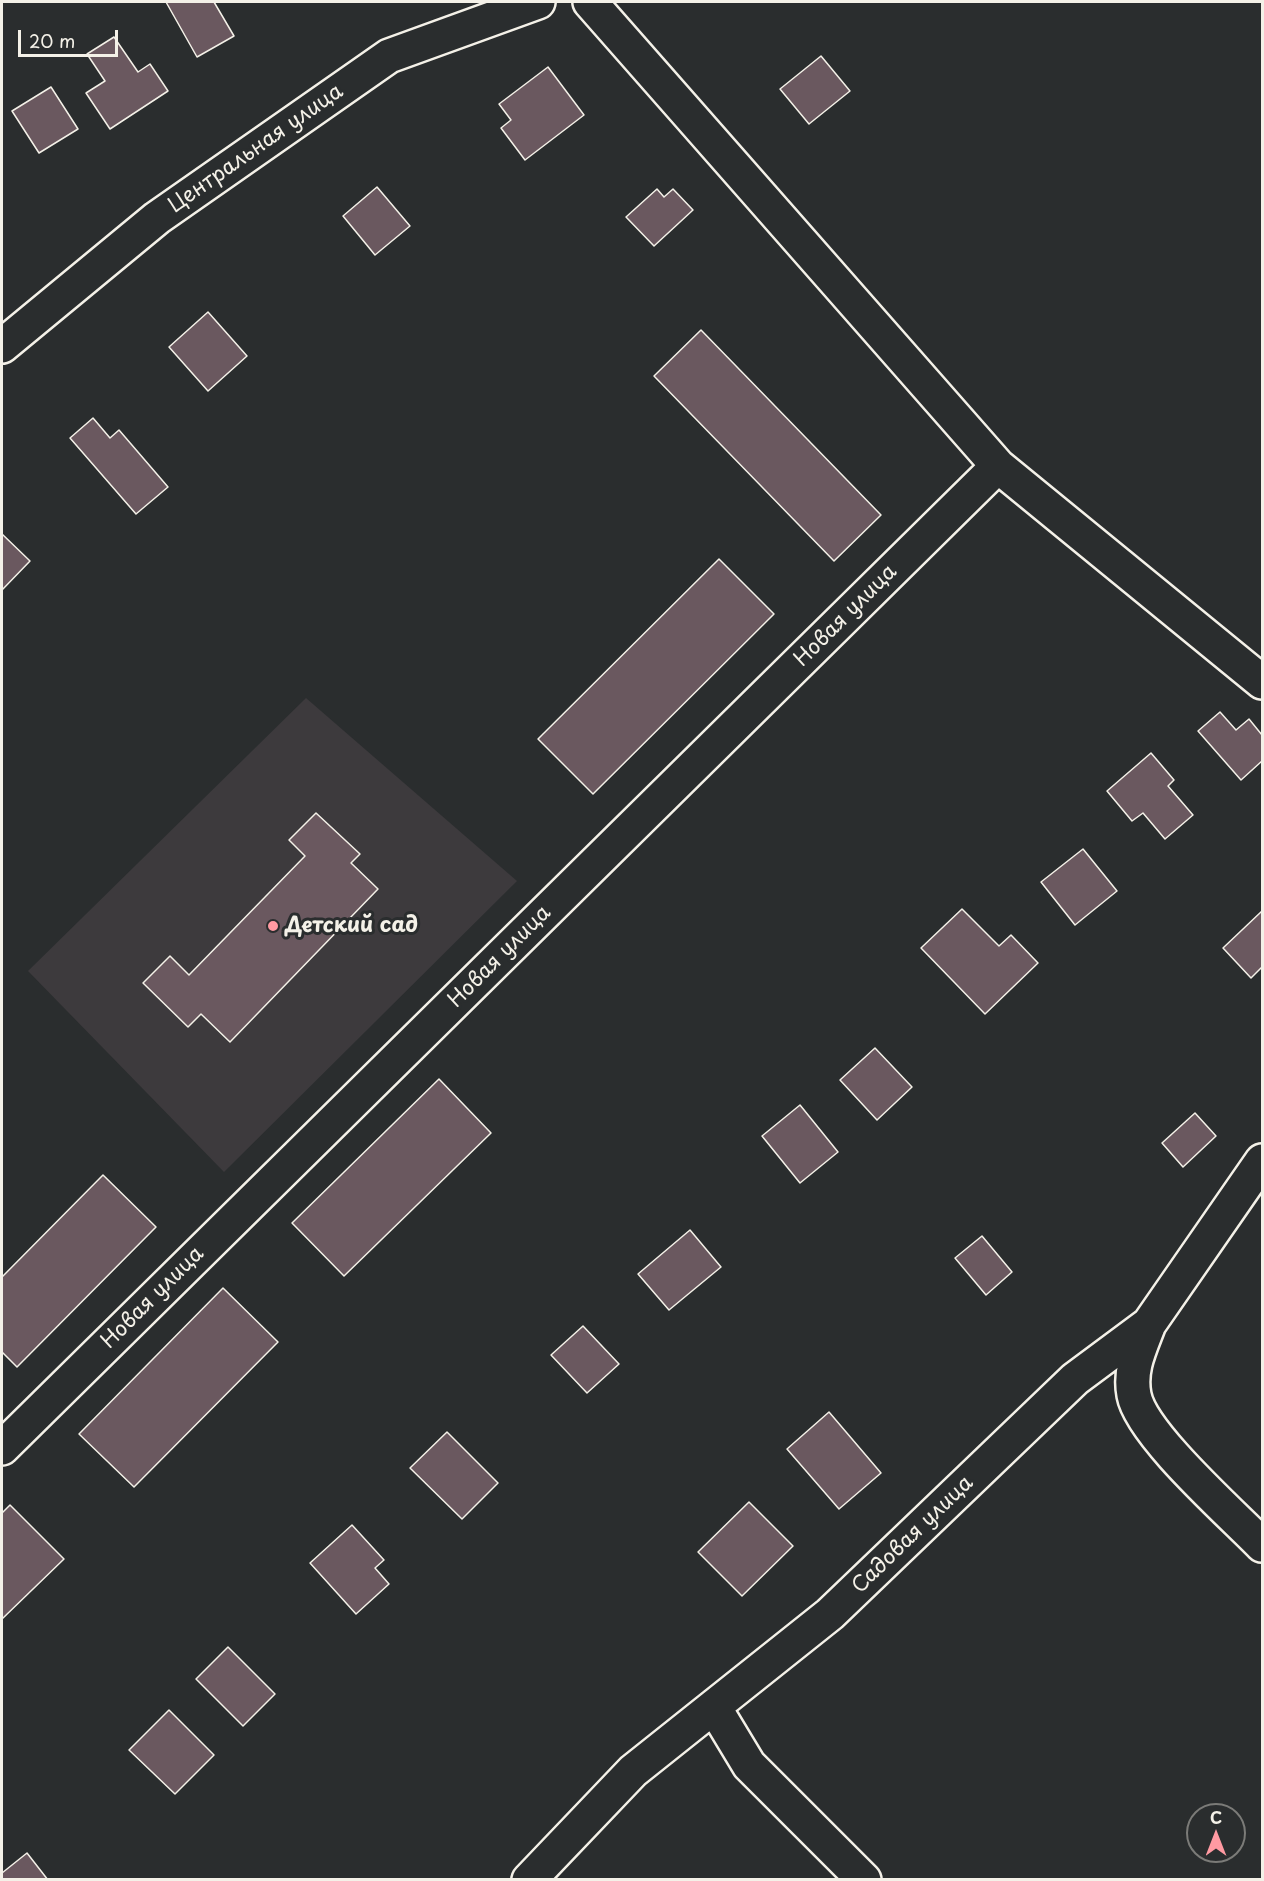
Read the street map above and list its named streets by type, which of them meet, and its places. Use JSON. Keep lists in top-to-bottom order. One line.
{"streets":{"street":["Центральная улица","Новая улица","Садовая улица"]},"places":["Детский сад"],"scale_bar":"20 m","north":"top"}
